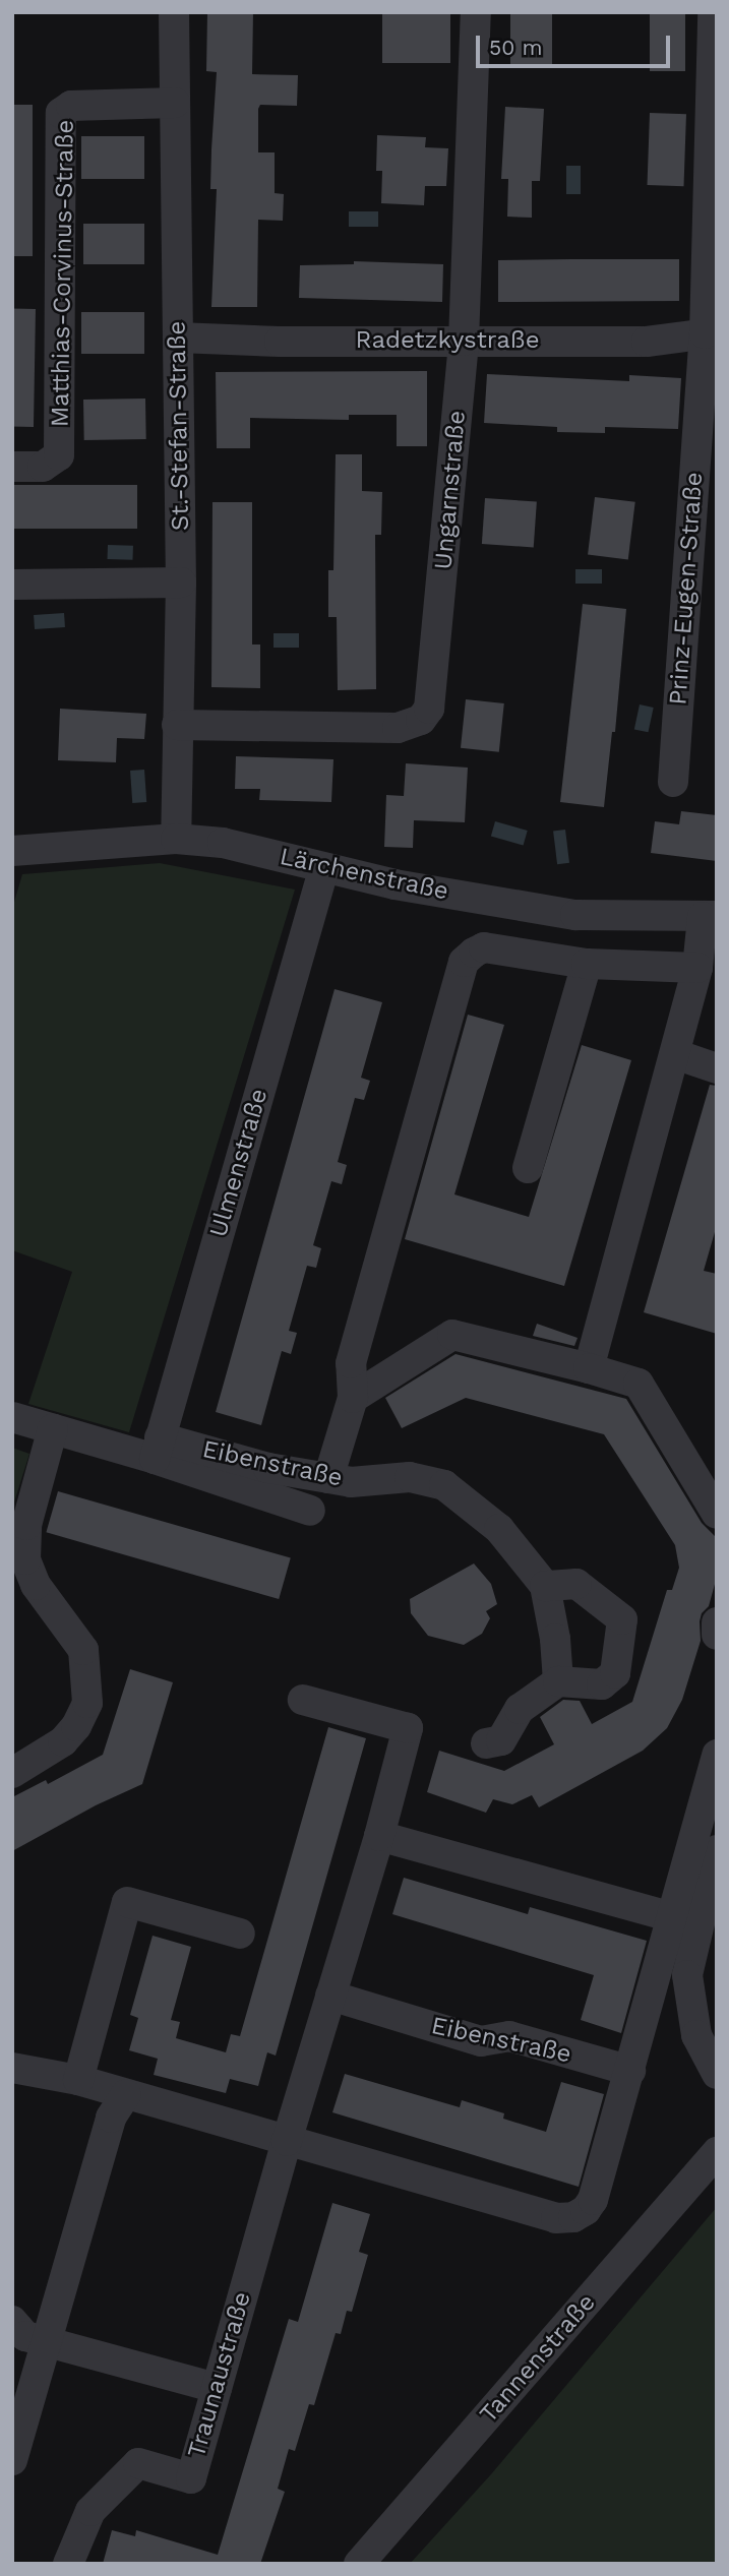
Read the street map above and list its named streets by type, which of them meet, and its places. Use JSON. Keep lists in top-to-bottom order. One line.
{"streets":{"street":["Matthias-Corvinus-Straße","Radetzkystraße","St.-Stefan-Straße","Ungarnstraße","Prinz-Eugen-Straße","Lärchenstraße","Ulmenstraße","Eibenstraße","Tannenstraße","Traunaustraße"]},"crossings":[["Matthias-Corvinus-Straße","St.-Stefan-Straße"],["Radetzkystraße","St.-Stefan-Straße"],["Radetzkystraße","Ungarnstraße"],["Radetzkystraße","Prinz-Eugen-Straße"],["St.-Stefan-Straße","Ungarnstraße"],["St.-Stefan-Straße","Lärchenstraße"],["Lärchenstraße","Ulmenstraße"],["Ulmenstraße","Eibenstraße"]],"scale_bar":"50 m"}
